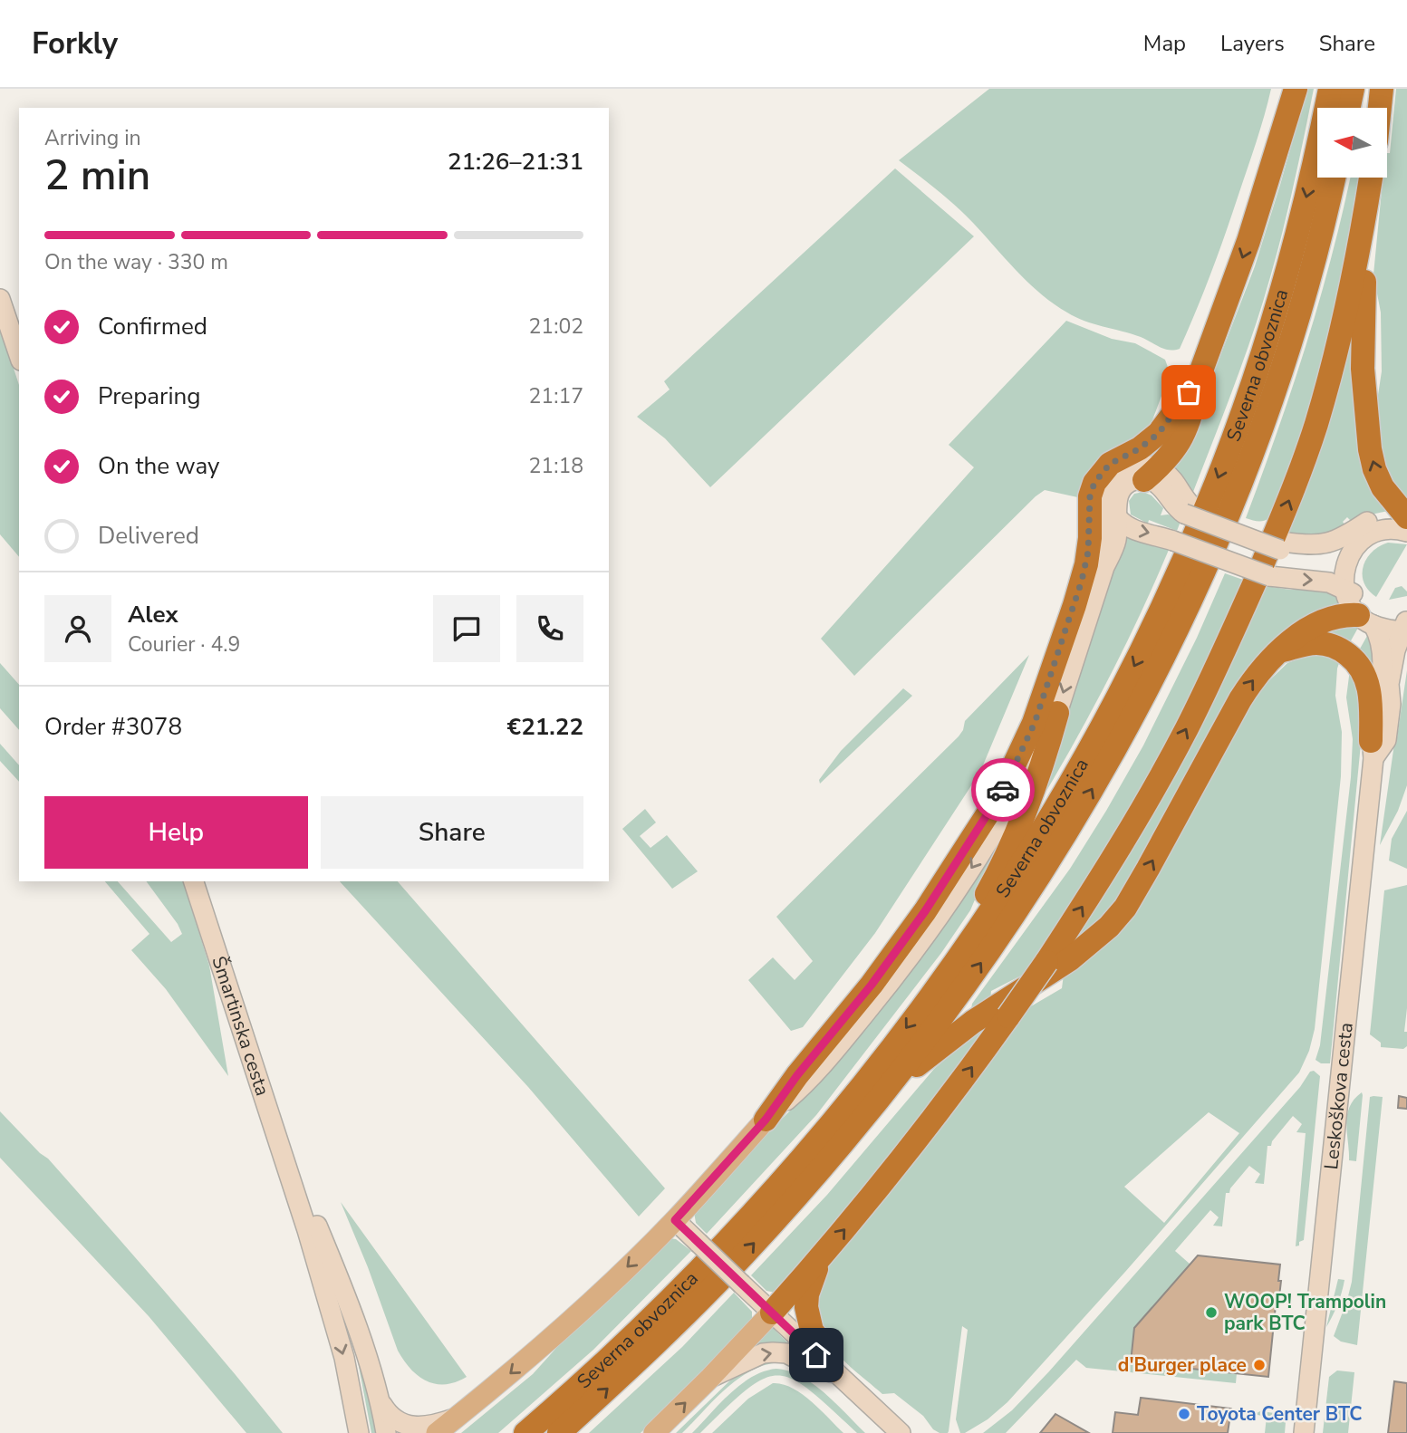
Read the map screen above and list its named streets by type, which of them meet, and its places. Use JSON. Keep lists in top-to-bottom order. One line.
{"streets":{"highway":["Severna obvoznica"],"main road":["Šmartinska cesta","Leskoškova cesta"]},"places":["WOOP! Trampolin park BTC","d'Burger place","Toyota Center BTC"],"north":"left","page":{"header":"Forkly","nav":["Map","Layers","Share"],"heading":["2 min","Arriving in","21:26–21:31"],"panel":["Alex","Courier · 4.9","Order #3078","€21.22"],"bar":"On the way · 330 m","list":[["Confirmed","21:02"],["Preparing","21:17"],["On the way","21:18"],"Delivered"],"buttons":["Help","Share"]}}
